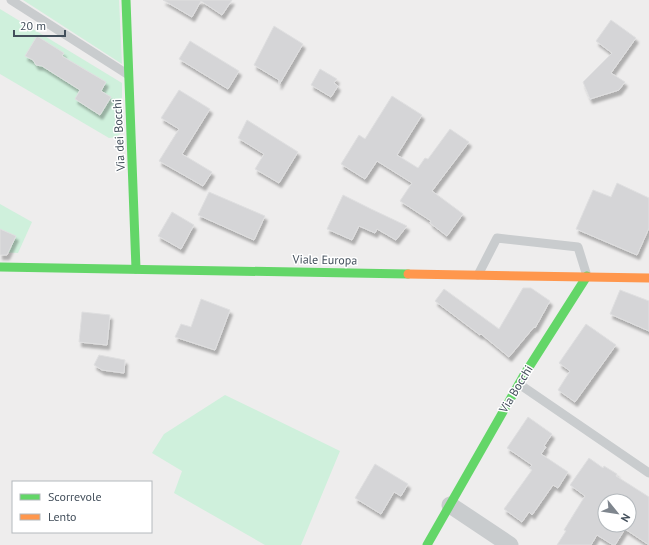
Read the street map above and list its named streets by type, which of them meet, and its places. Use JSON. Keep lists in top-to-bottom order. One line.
{"streets":{"main road":["Via dei Bocchi","Viale Europa","Via Bocchi"]},"crossings":[["Via dei Bocchi","Viale Europa"],["Viale Europa","Via Bocchi"]],"legend":["Scorrevole","Lento"],"scale_bar":"20 m","north":"bottom right"}
